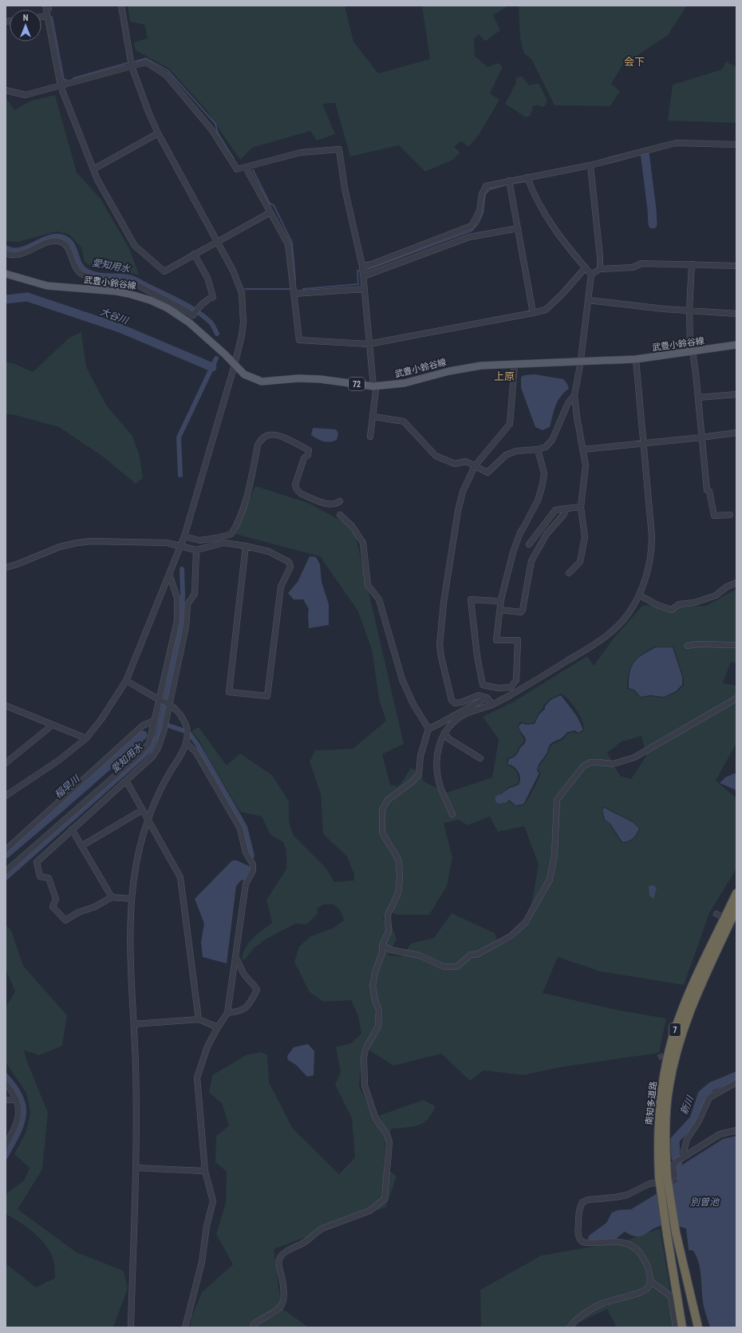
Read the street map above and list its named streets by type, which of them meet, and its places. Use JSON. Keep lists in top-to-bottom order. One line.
{"streets":{"highway":["7","南知多道路"],"main road":["武豊小鈴谷線","72"]},"districts":["会下","上原"],"water":["愛知用水","大谷川","稲早川","新川","別曽池"],"north":"top"}
